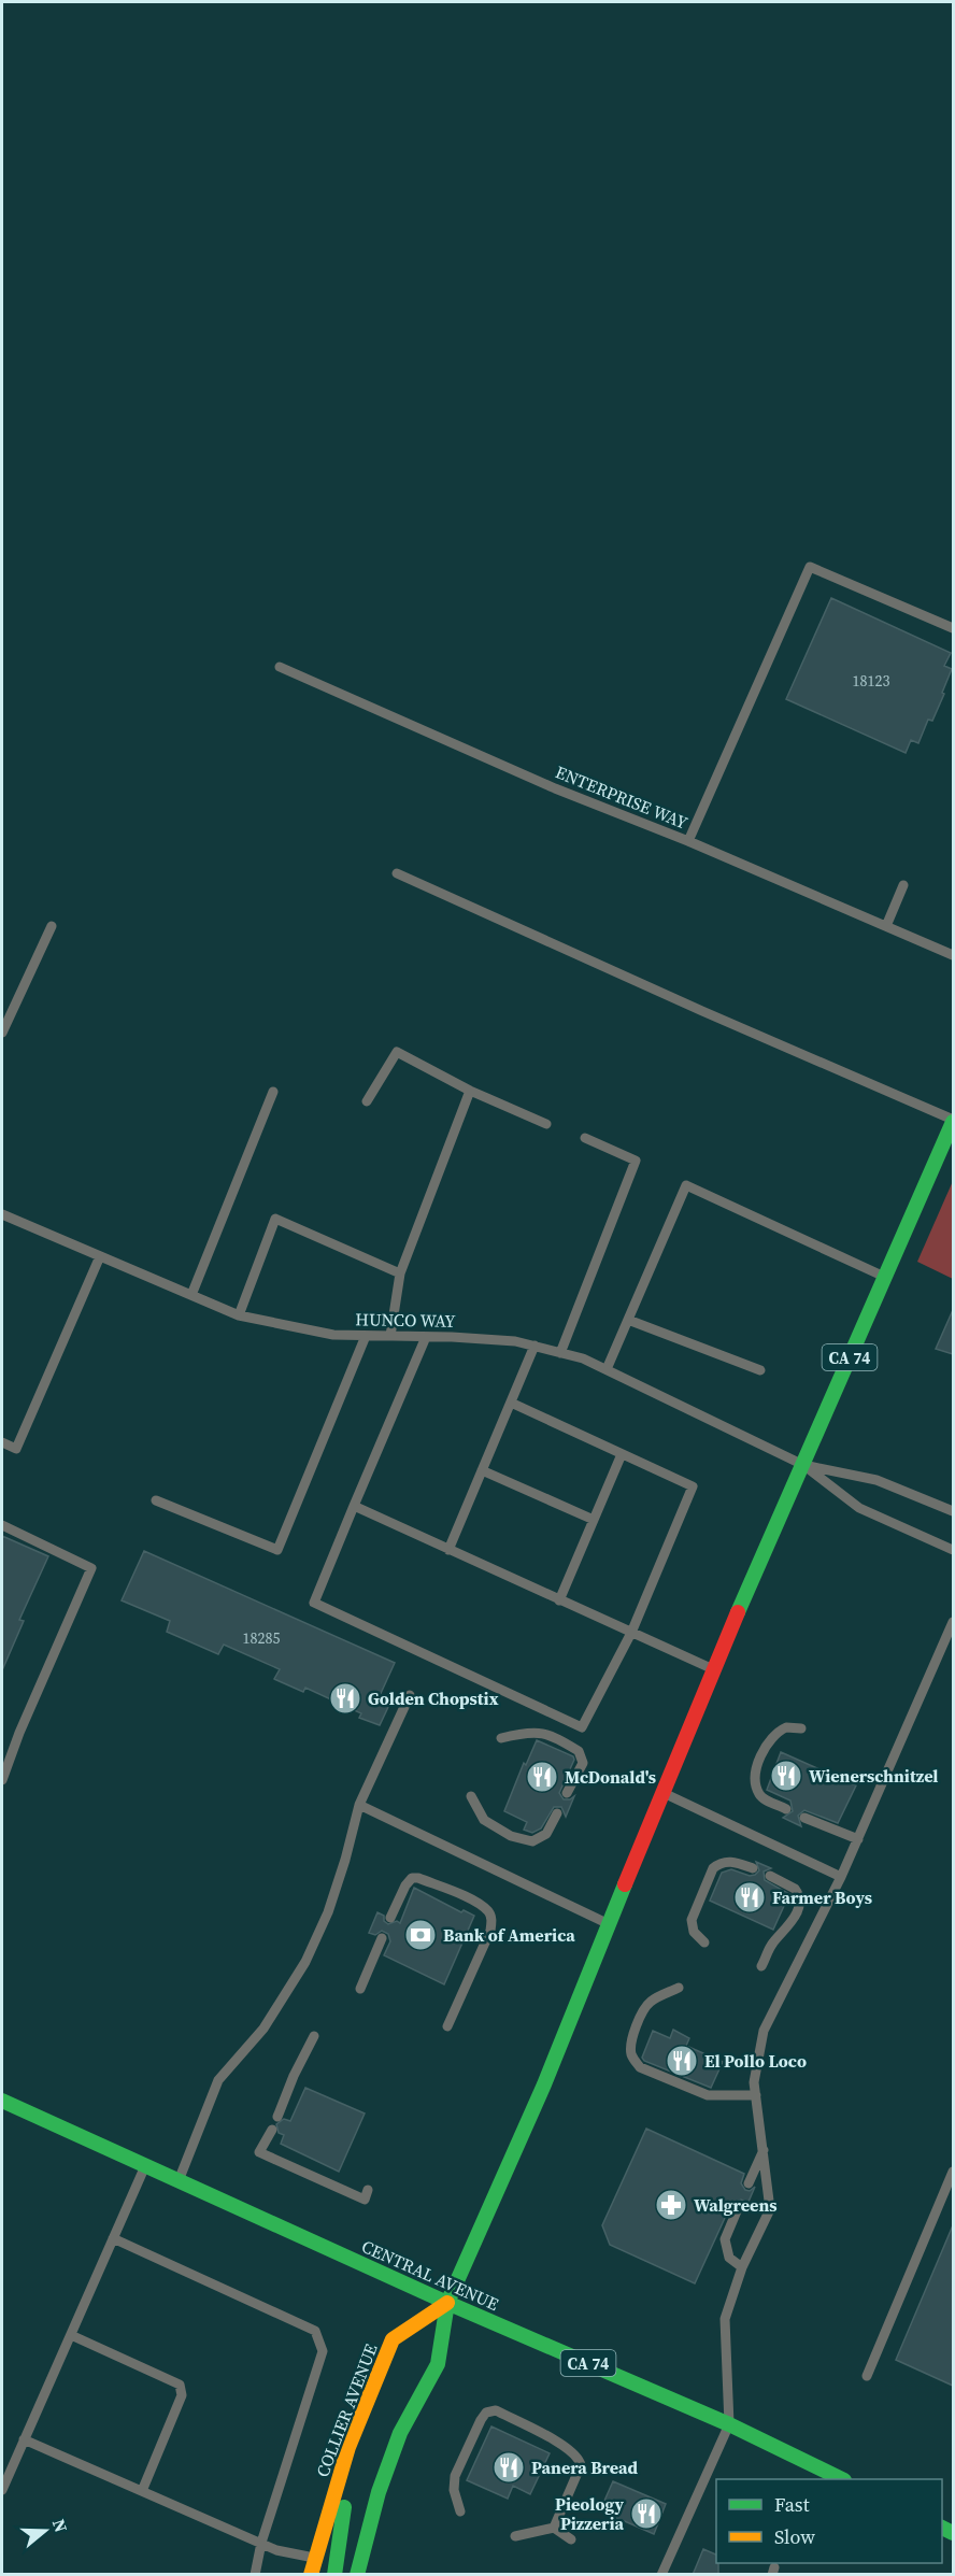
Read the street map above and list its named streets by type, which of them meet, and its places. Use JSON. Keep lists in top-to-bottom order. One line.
{"streets":{"main road":["CA 74","CENTRAL AVENUE","COLLIER AVENUE"],"lane":["ENTERPRISE WAY","HUNCO WAY"]},"crossings":[["HUNCO WAY","CA 74"],["CA 74","CENTRAL AVENUE"],["CA 74","COLLIER AVENUE"],["CENTRAL AVENUE","COLLIER AVENUE"]],"places":{"restaurant":["Golden Chopstix","Wienerschnitzel","McDonald's","Farmer Boys","El Pollo Loco","Panera Bread","Pieology Pizzeria"],"bank":["Bank of America"],"pharmacy":["Walgreens"]},"house_numbers":["18123","18285"],"legend":["Fast","Slow"],"north":"right"}
